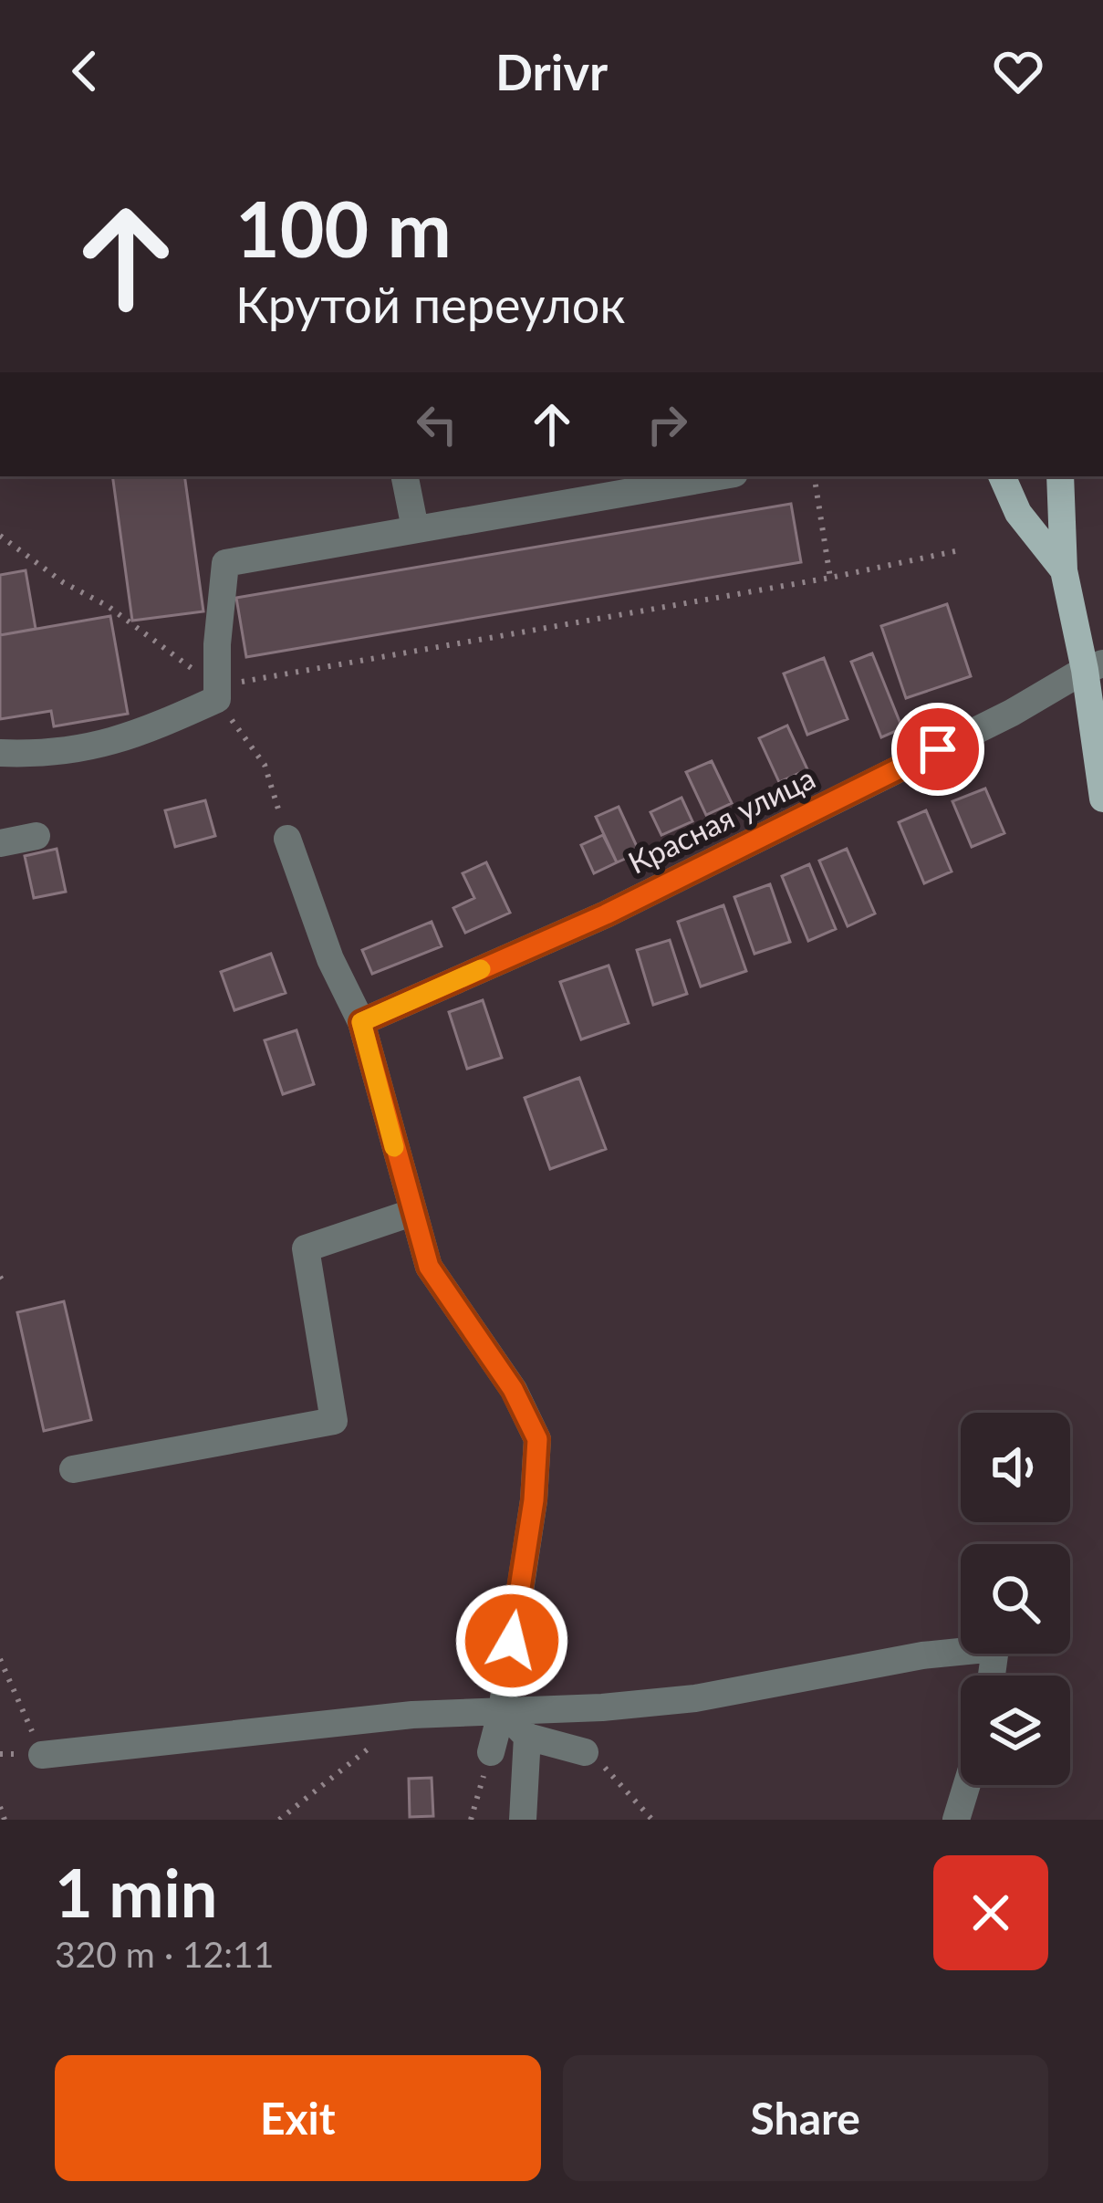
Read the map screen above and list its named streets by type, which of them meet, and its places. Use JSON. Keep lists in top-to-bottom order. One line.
{"streets":{"street":["Красная улица"]},"page":{"header":"Drivr","turn":["100 m","Крутой переулок"],"heading":["1 min","320 m · 12:11"],"buttons":["Exit","Share"]}}
